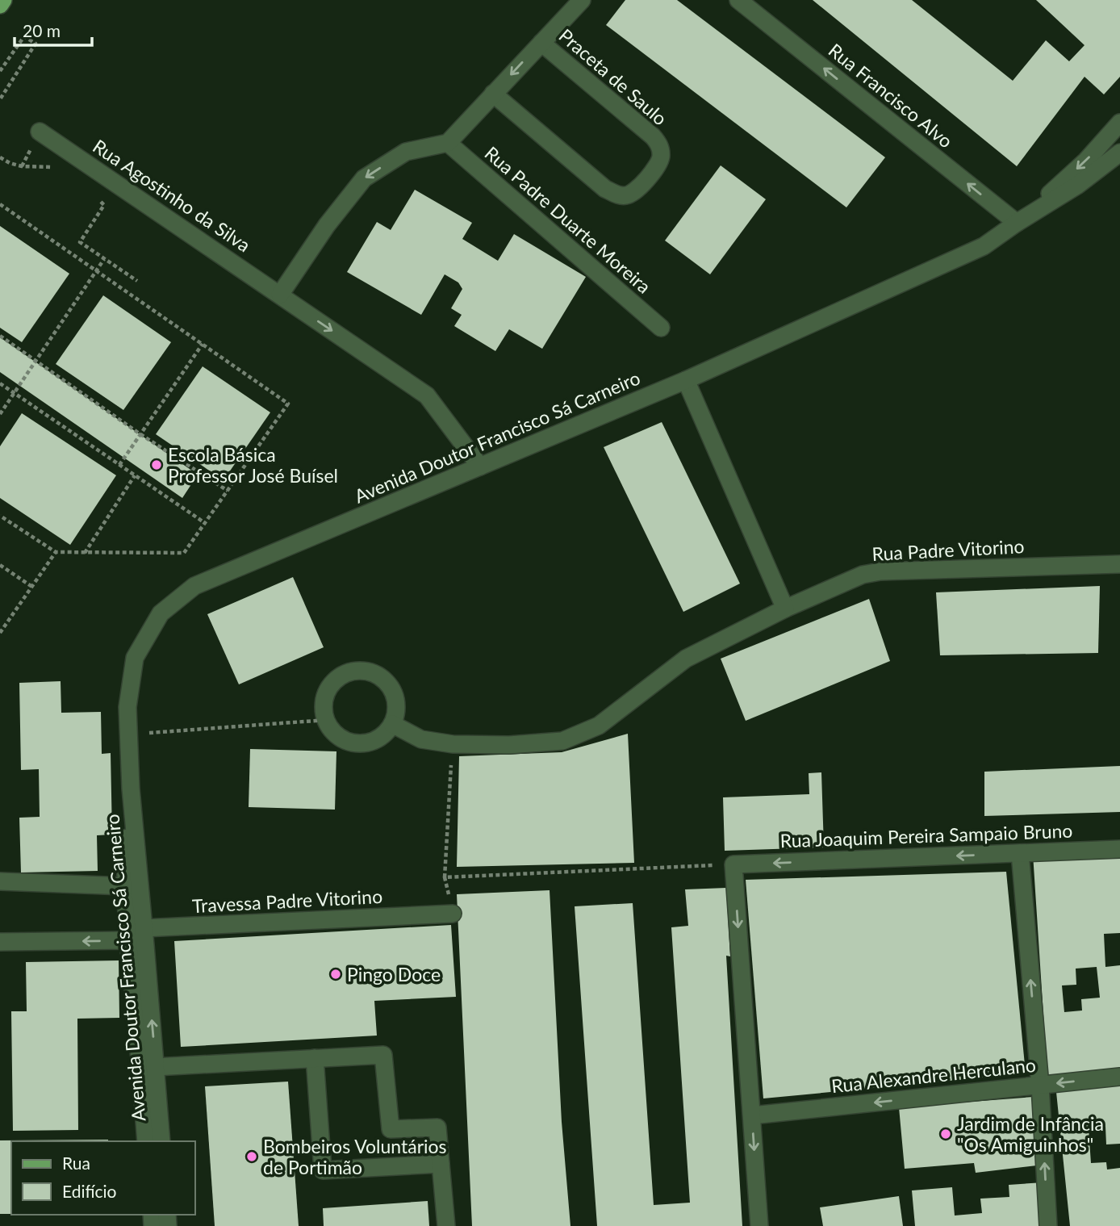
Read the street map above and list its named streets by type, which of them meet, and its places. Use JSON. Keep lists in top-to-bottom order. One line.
{"streets":{"street":["Praceta de Saulo","Rua Francisco Alvo","Rua Agostinho da Silva","Rua Padre Duarte Moreira","Avenida Doutor Francisco Sá Carneiro","Rua Padre Vitorino","Rua Joaquim Pereira Sampaio Bruno","Travessa Padre Vitorino","Rua Alexandre Herculano"]},"crossings":[["Rua Francisco Alvo","Avenida Doutor Francisco Sá Carneiro"],["Rua Agostinho da Silva","Avenida Doutor Francisco Sá Carneiro"],["Avenida Doutor Francisco Sá Carneiro","Travessa Padre Vitorino"]],"one_way":["Rua Francisco Alvo","Rua Agostinho da Silva","Rua Joaquim Pereira Sampaio Bruno","Rua Alexandre Herculano"],"places":["Escola Básica Professor José Buísel","Pingo Doce","Jardim de Infância \"Os Amiguinhos\"","Bombeiros Voluntários de Portimão"],"legend":["Rua","Edifício"],"scale_bar":"20 m"}
